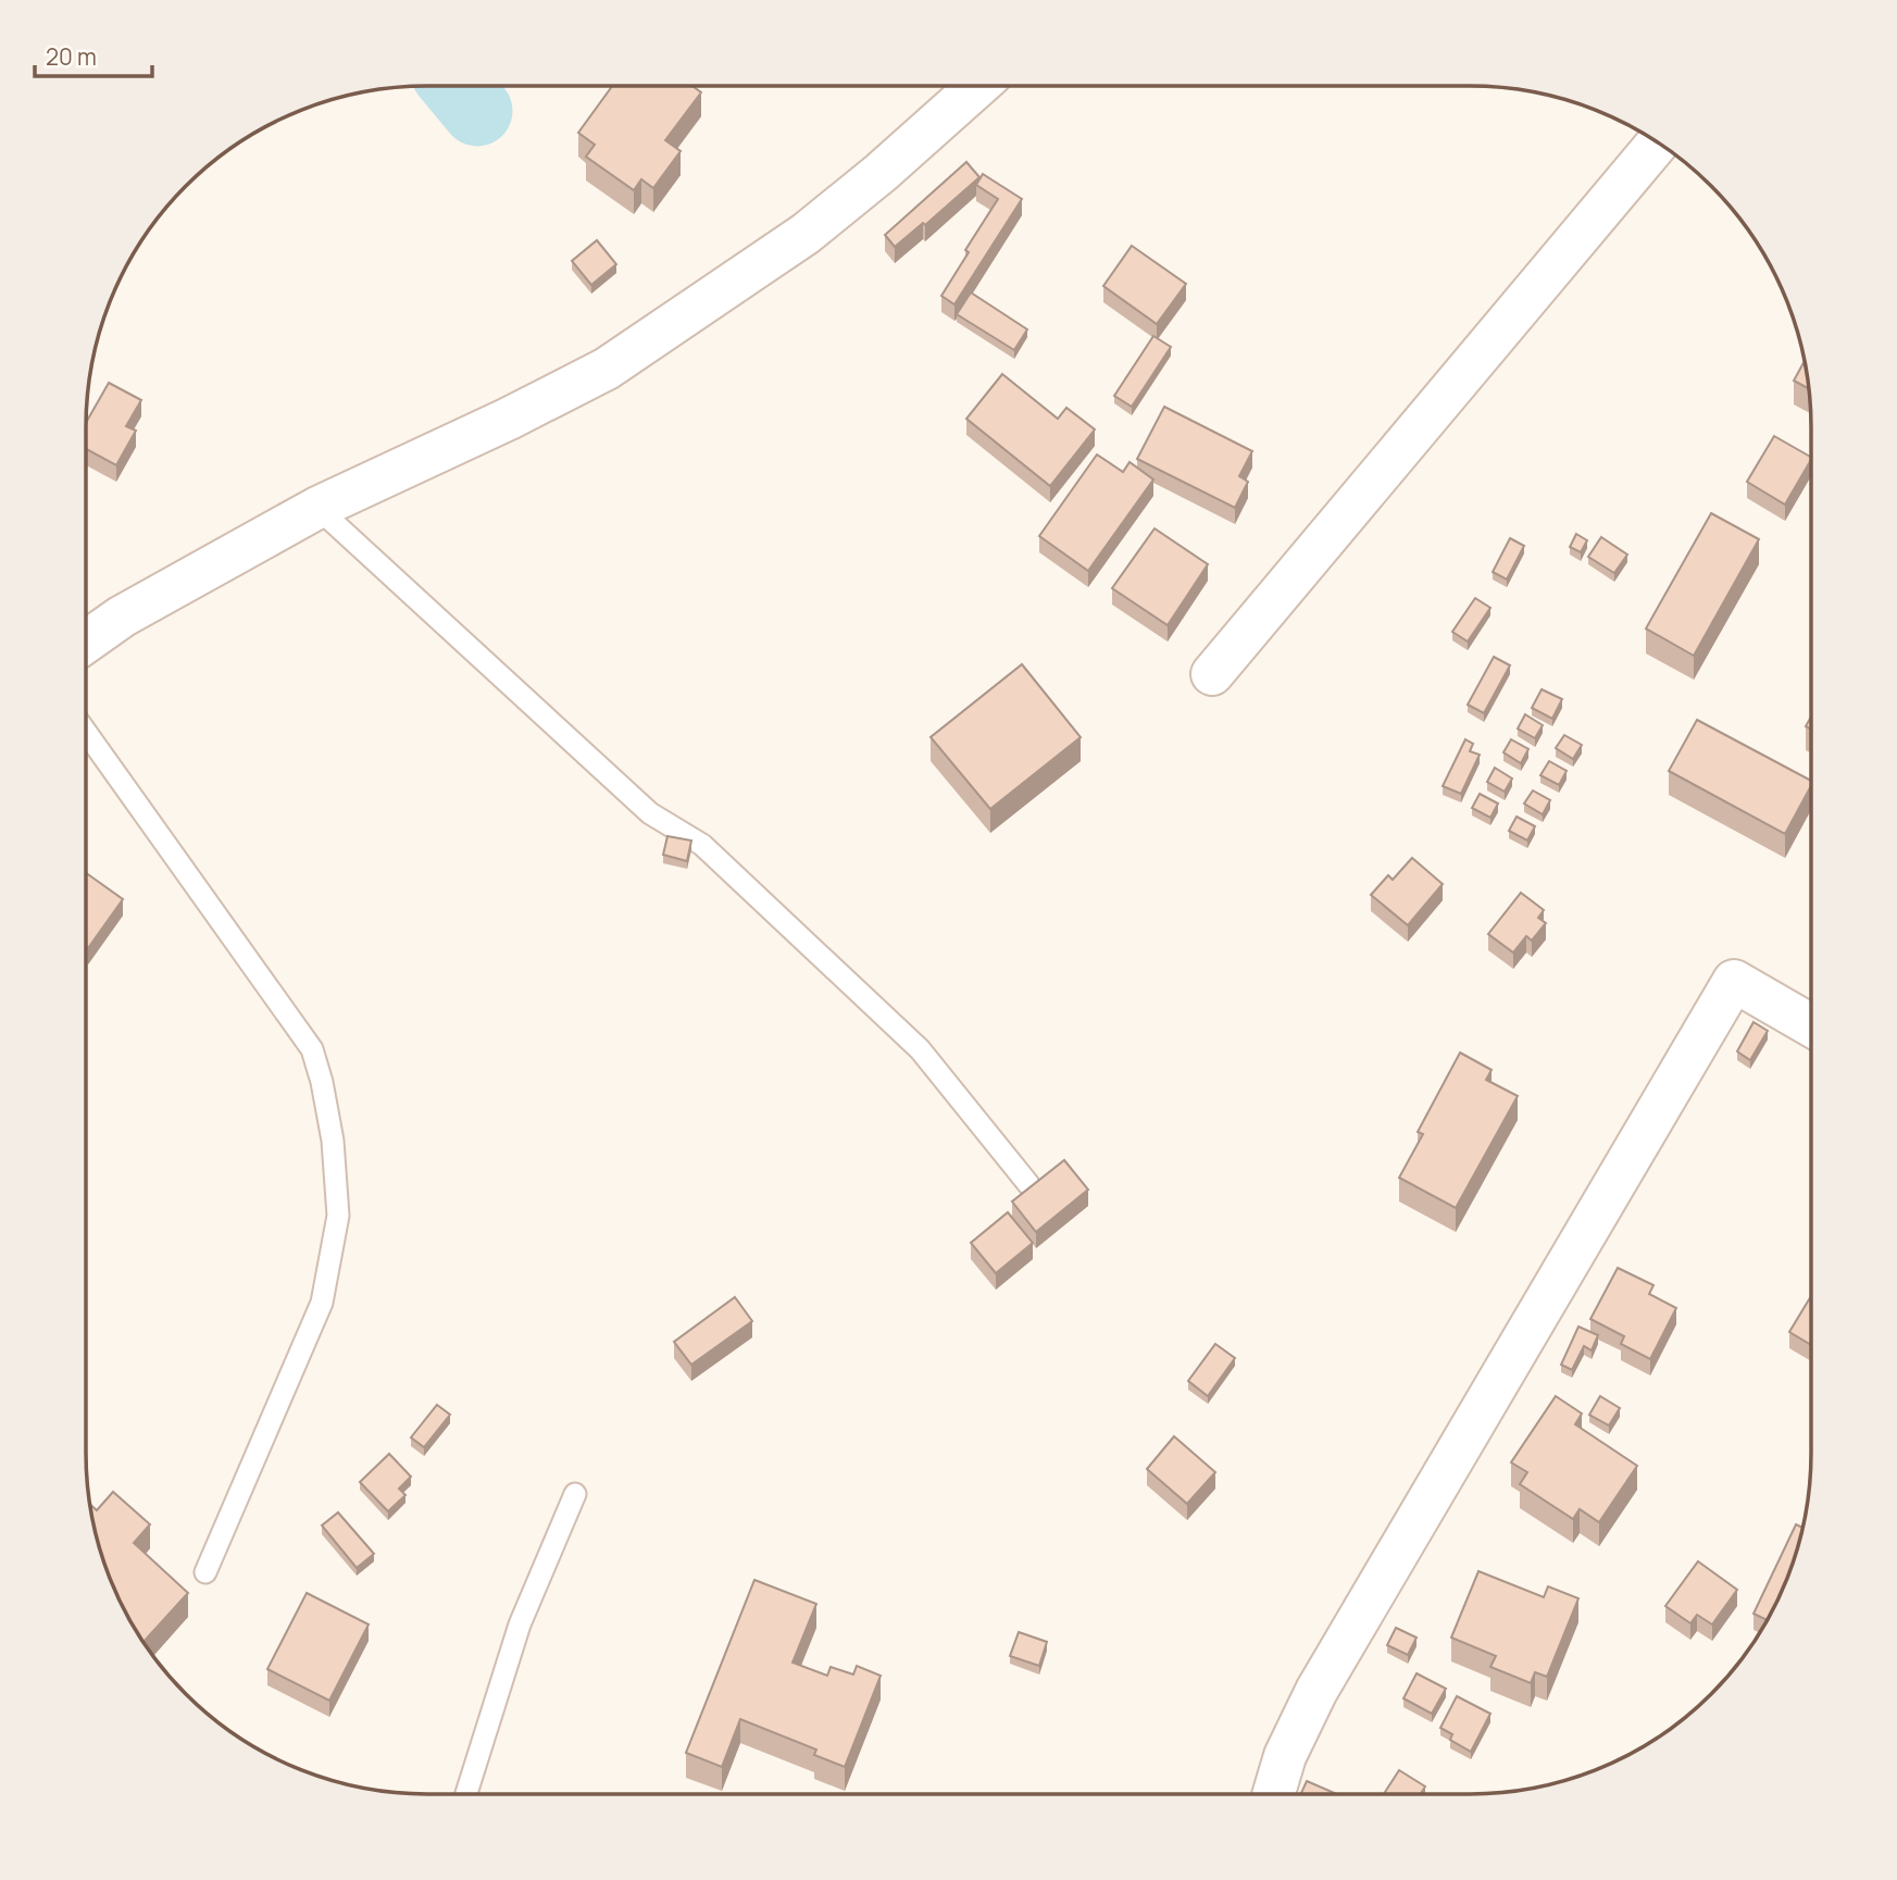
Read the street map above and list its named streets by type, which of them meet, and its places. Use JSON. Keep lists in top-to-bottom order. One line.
{"scale_bar":"20 m"}
